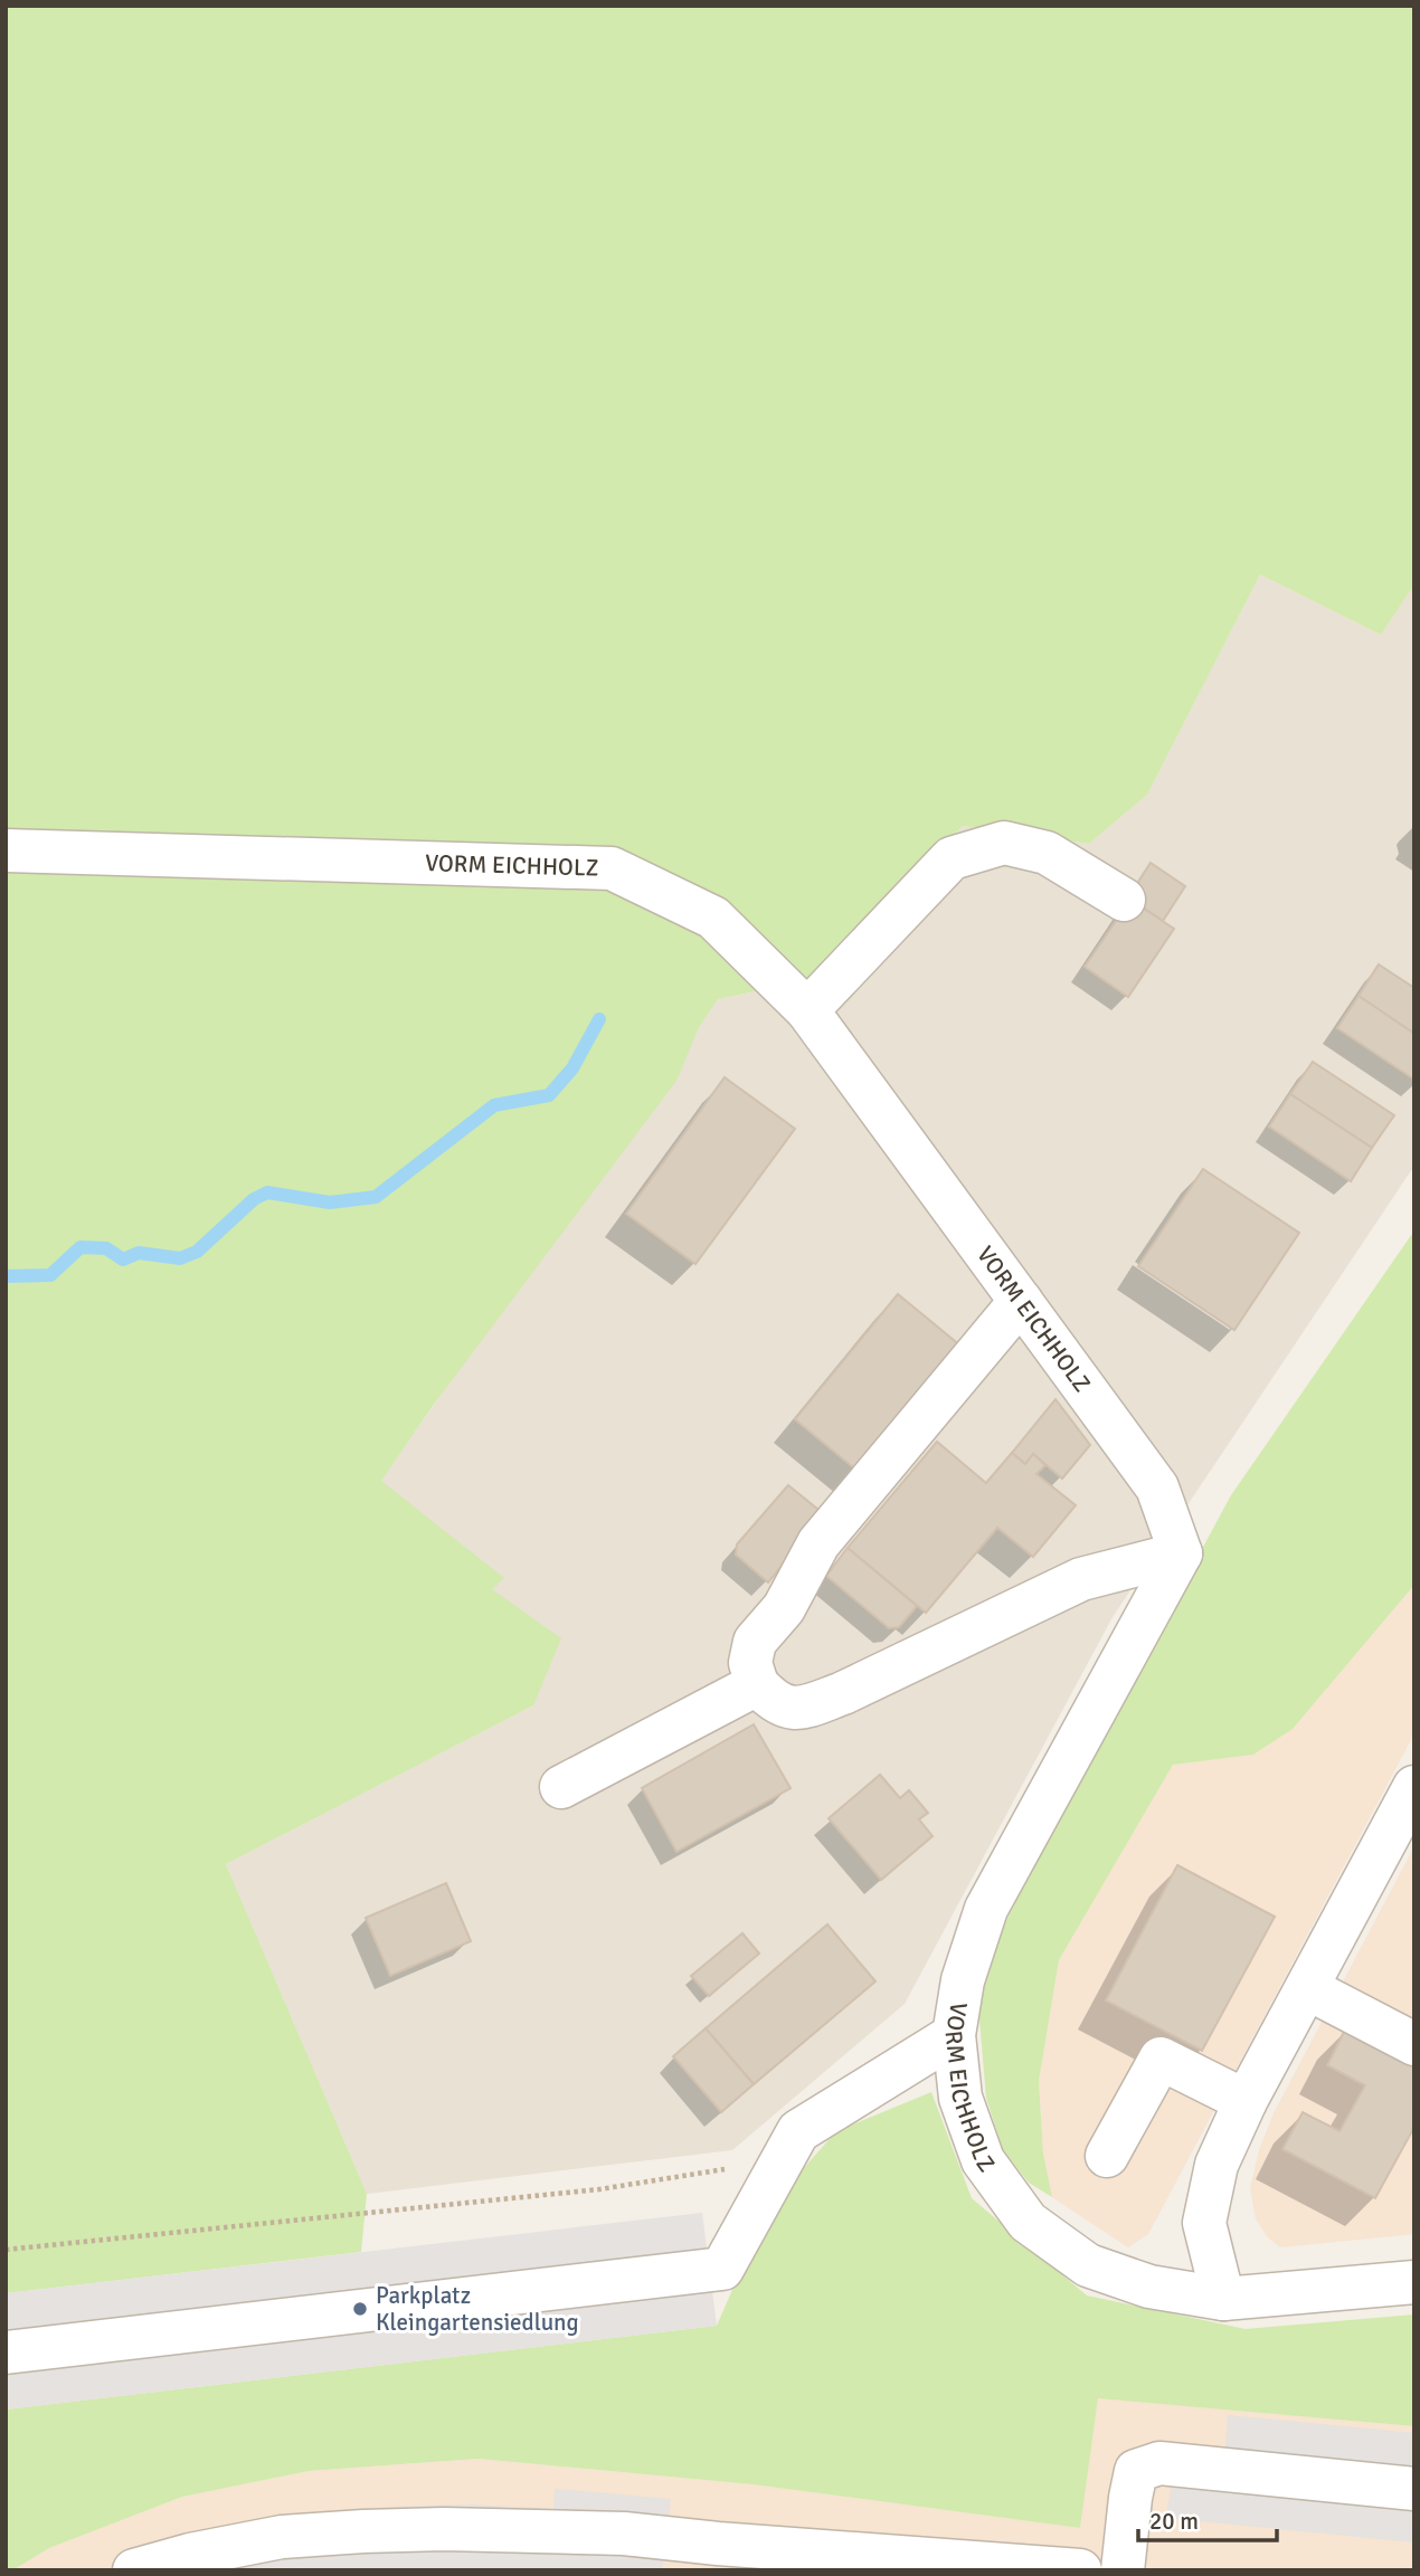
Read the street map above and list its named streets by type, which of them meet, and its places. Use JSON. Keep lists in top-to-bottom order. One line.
{"streets":{"street":["VORM EICHHOLZ"]},"places":["Parkplatz Kleingartensiedlung"],"scale_bar":"20 m"}
